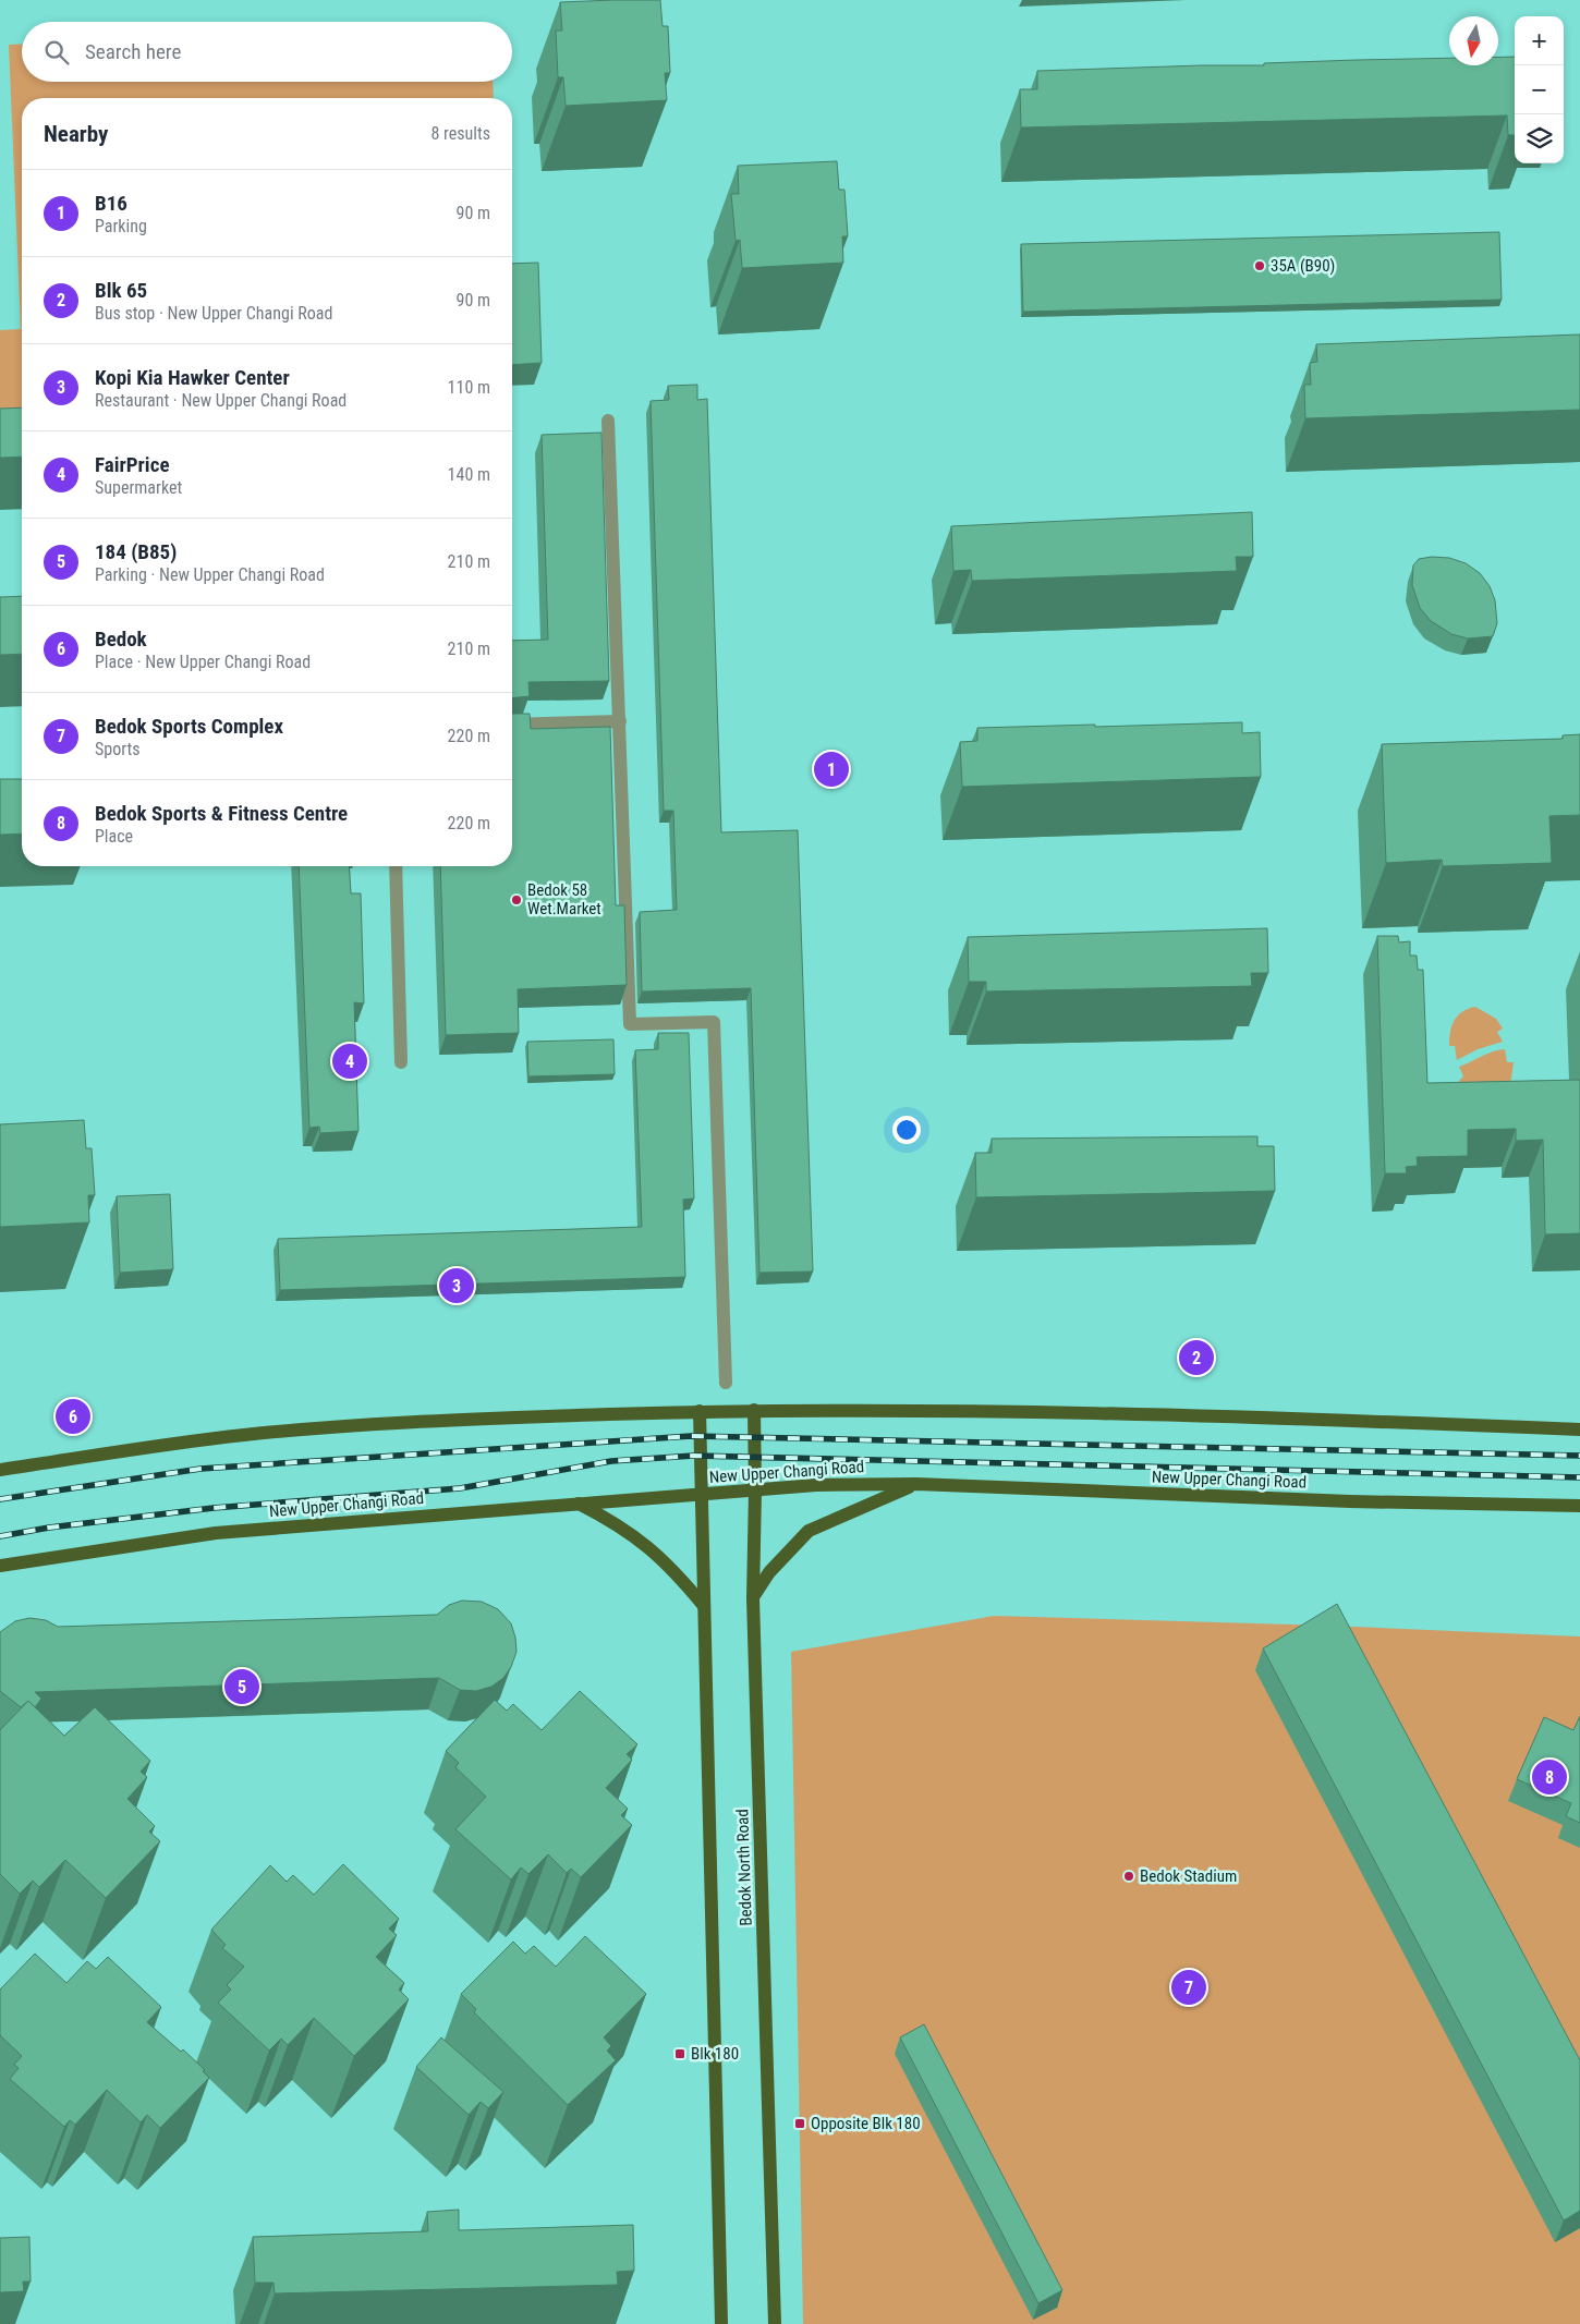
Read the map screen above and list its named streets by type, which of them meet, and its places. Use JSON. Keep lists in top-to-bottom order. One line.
{"streets":{"main road":["New Upper Changi Road","Bedok North Road"]},"crossings":[["New Upper Changi Road","Bedok North Road"]],"places":{"other":["35A (B90)","Bedok 58 Wet.Market","Bedok Stadium"],"transit":["Blk 180","Opposite Blk 180"]},"north":"bottom","page":{"map_buttons":["+","−"],"search":"Search here","heading":["Nearby","8 results"],"list":[{"mark":"1","name":"B16","note":"Parking","value":"90 m"},{"mark":"2","name":"Blk 65","note":"Bus stop · New Upper Changi Road","value":"90 m"},{"mark":"3","name":"Kopi Kia Hawker Center","note":"Restaurant · New Upper Changi Road","value":"110 m"},{"mark":"4","name":"FairPrice","note":"Supermarket","value":"140 m"},{"mark":"5","name":"184 (B85)","note":"Parking · New Upper Changi Road","value":"210 m"},{"mark":"6","name":"Bedok","note":"Place · New Upper Changi Road","value":"210 m"},{"mark":"7","name":"Bedok Sports Complex","note":"Sports","value":"220 m"},{"mark":"8","name":"Bedok Sports & Fitness Centre","note":"Place","value":"220 m"}],"pins":["1","4","3","2","6","5","8","7"]}}
